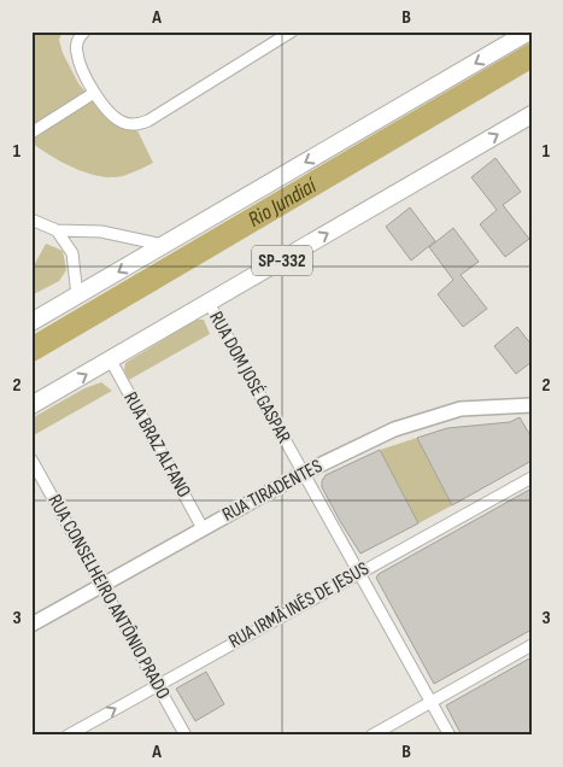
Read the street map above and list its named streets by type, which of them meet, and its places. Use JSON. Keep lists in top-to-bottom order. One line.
{"streets":{"main road":["SP-332"],"street":["RUA DOM JOSÉ GASPAR","RUA BRAZ ALFANO","RUA TIRADENTES","RUA CONSELHEIRO ANTÔNIO PRADO","RUA IRMÃ INÊS DE JESUS"]},"crossings":[["SP-332","RUA DOM JOSÉ GASPAR"],["SP-332","RUA BRAZ ALFANO"],["RUA DOM JOSÉ GASPAR","RUA TIRADENTES"],["RUA DOM JOSÉ GASPAR","RUA IRMÃ INÊS DE JESUS"],["RUA BRAZ ALFANO","RUA TIRADENTES"],["RUA TIRADENTES","RUA CONSELHEIRO ANTÔNIO PRADO"],["RUA CONSELHEIRO ANTÔNIO PRADO","RUA IRMÃ INÊS DE JESUS"]],"water":["Rio Jundiaí"],"grid":{"columns":["A","B"],"rows":["1","2","3"]}}
